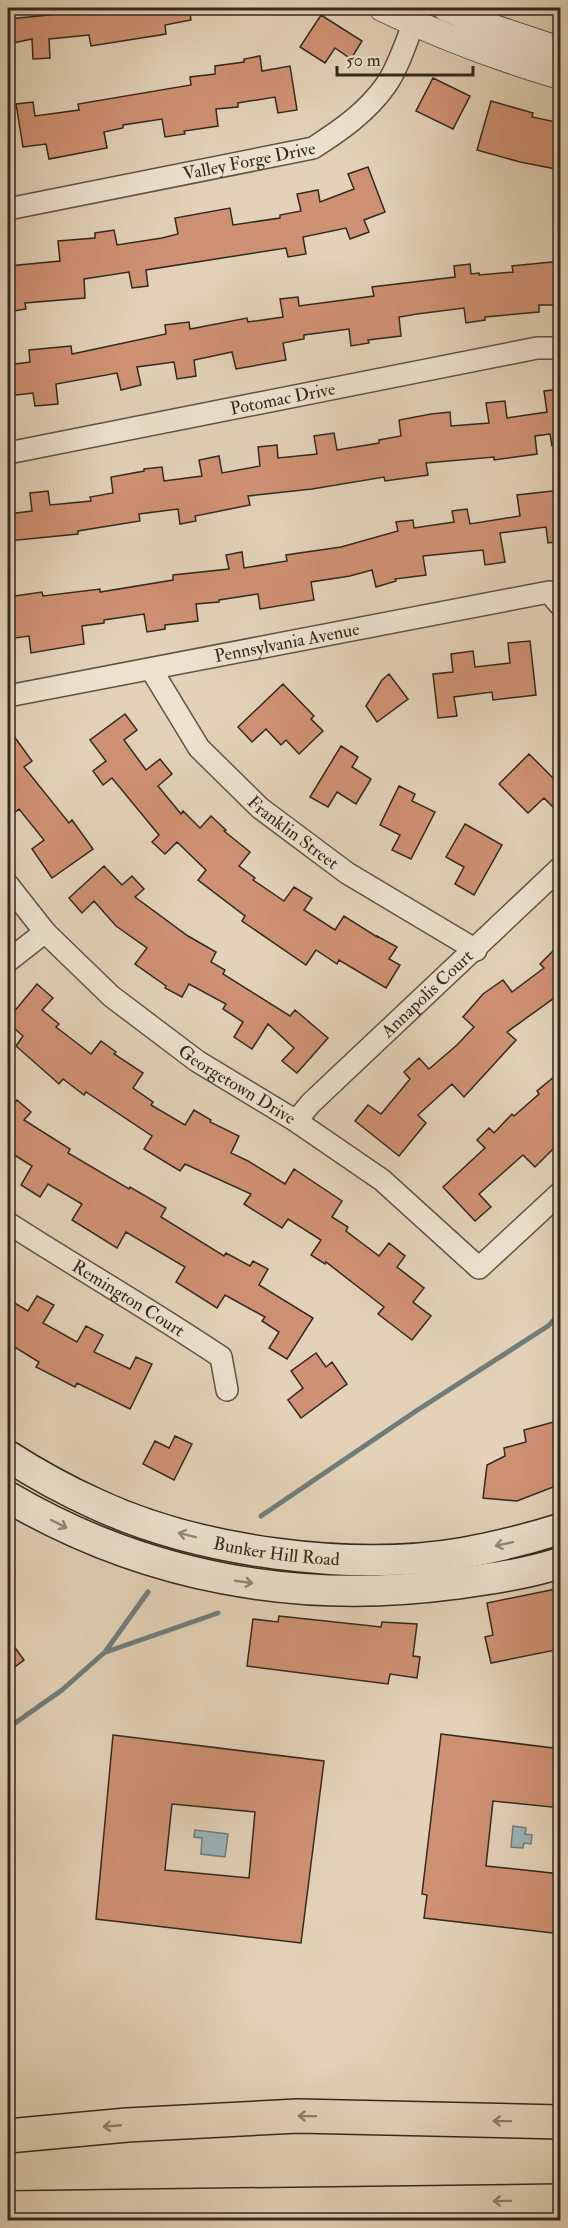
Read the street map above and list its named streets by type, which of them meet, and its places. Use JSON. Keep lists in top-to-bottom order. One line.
{"streets":{"main road":["Bunker Hill Road"],"street":["Valley Forge Drive","Potomac Drive","Pennsylvania Avenue","Franklin Street","Annapolis Court","Georgetown Drive","Remington Court"]},"crossings":[["Pennsylvania Avenue","Franklin Street"],["Franklin Street","Annapolis Court"],["Annapolis Court","Georgetown Drive"]],"scale_bar":"50 m"}
